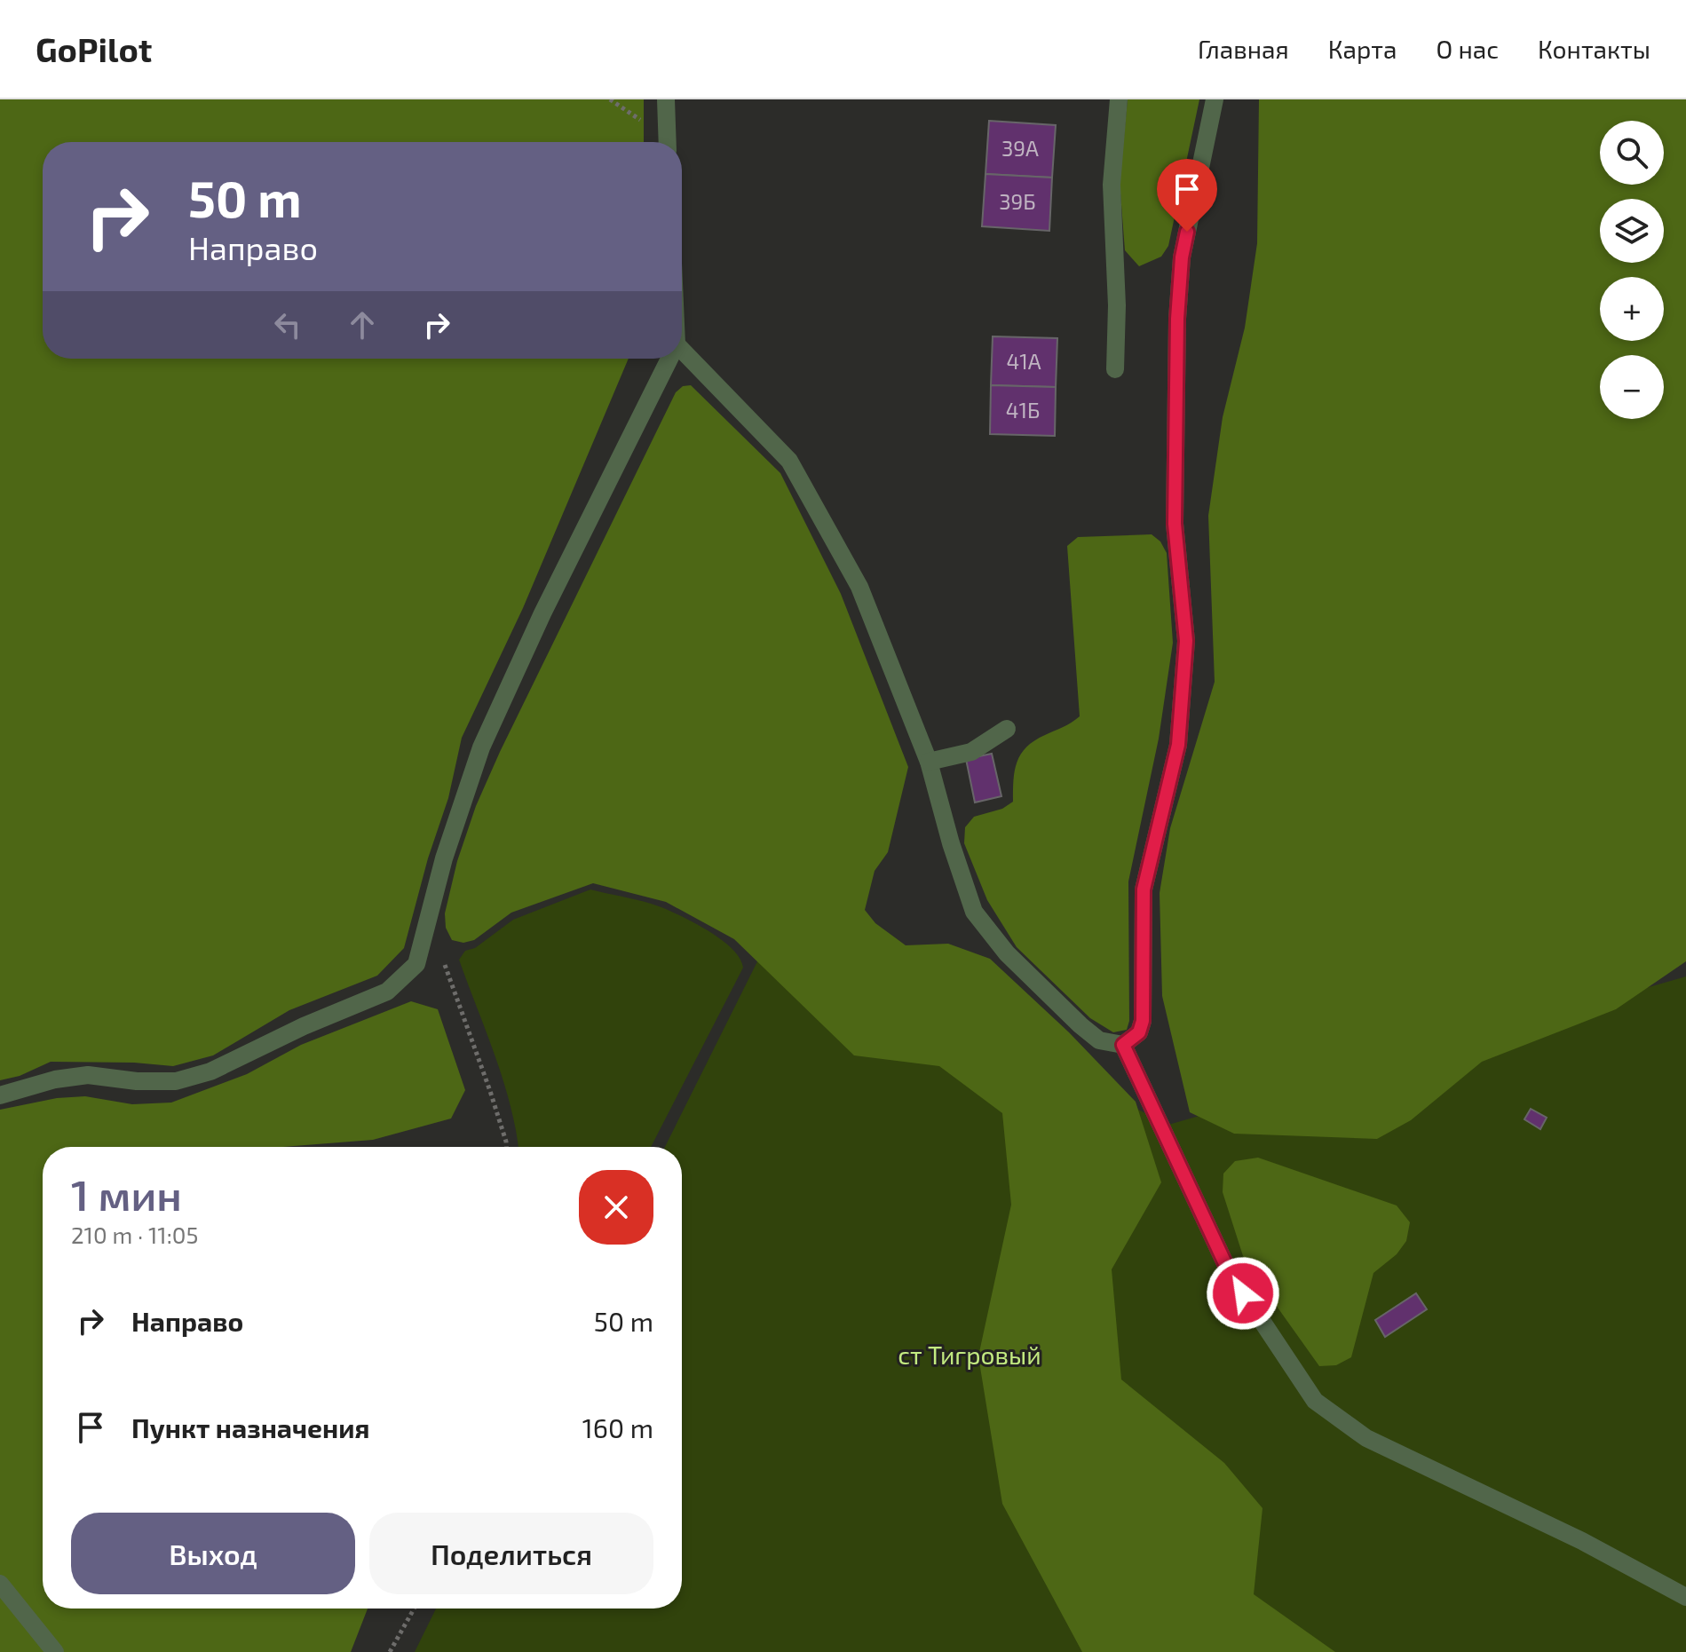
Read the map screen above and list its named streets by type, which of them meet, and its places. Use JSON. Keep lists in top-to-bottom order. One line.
{"parks":["ст Тигровый"],"house_numbers":["39А","39Б","41А","41Б"],"page":{"header":"GoPilot","nav":["Главная","Карта","О нас","Контакты"],"map_buttons":["+","−"],"turn":["50 m","Направо"],"heading":["1 мин","210 m · 11:05"],"list":[{"name":"Направо","value":"50 m"},{"name":"Пункт назначения","value":"160 m"}],"buttons":["Выход","Поделиться"]}}
